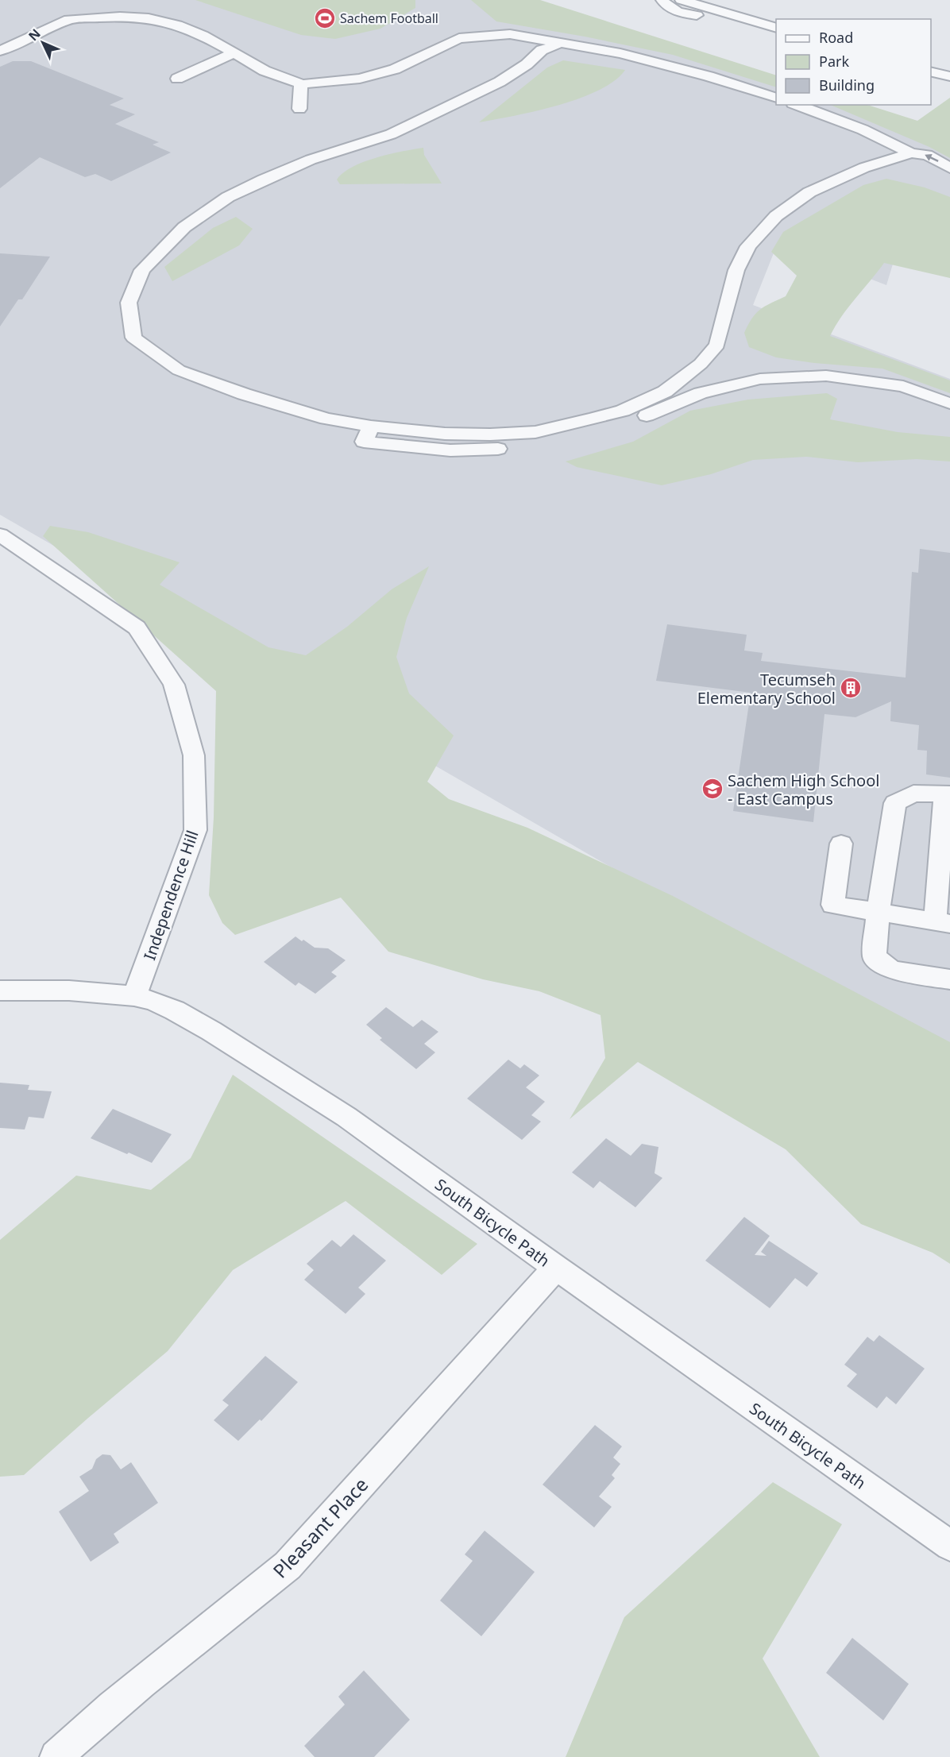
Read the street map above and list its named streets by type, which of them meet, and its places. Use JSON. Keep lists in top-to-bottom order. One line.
{"streets":{"street":["Independence Hill","South Bicycle Path","Pleasant Place"]},"crossings":[["Independence Hill","South Bicycle Path"],["South Bicycle Path","Pleasant Place"]],"places":{"sports":["Sachem Football"],"building":["Tecumseh Elementary School"],"school or university":["Sachem High School - East Campus"]},"legend":["Road","Park","Building"],"north":"top left"}
